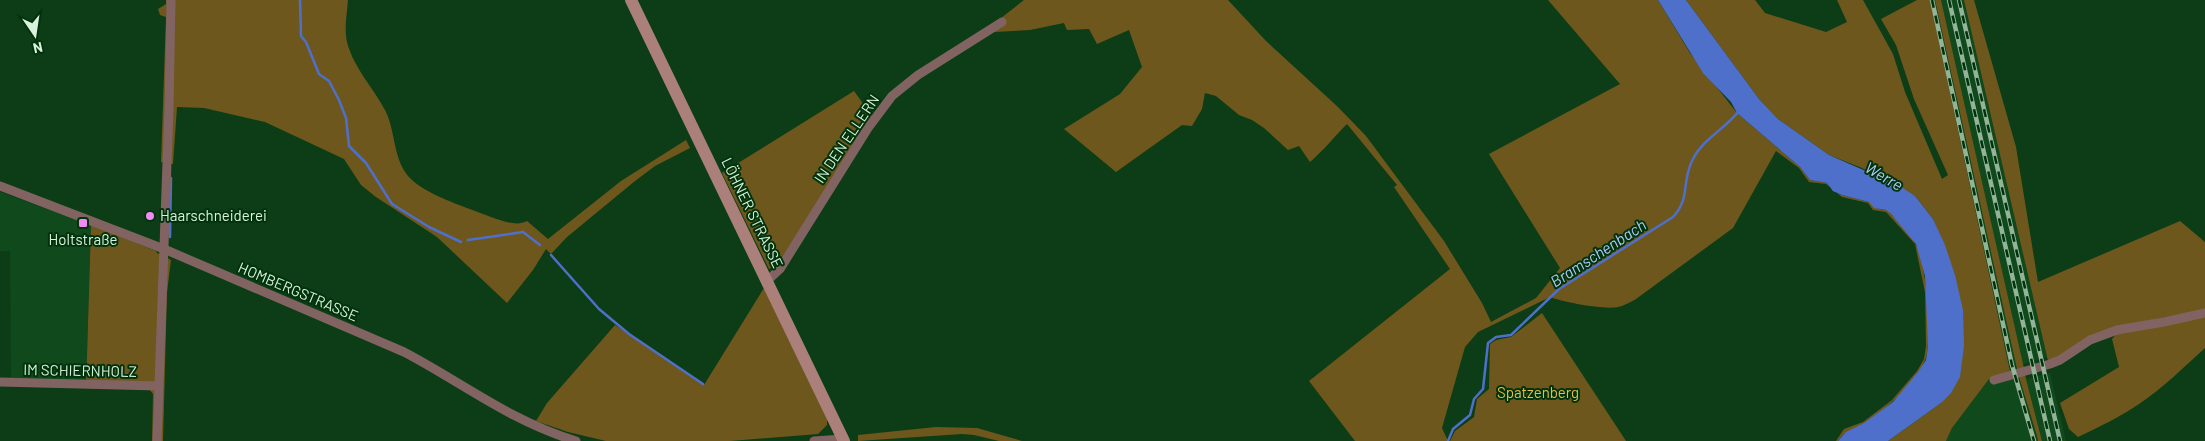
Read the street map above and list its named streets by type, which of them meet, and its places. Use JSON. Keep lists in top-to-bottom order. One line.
{"streets":{"main road":["LÖHNER STRASSE"],"street":["IN DEN ELLERN","HOMBERGSTRASSE","IM SCHIERNHOLZ"]},"crossings":[["IN DEN ELLERN","LÖHNER STRASSE"]],"water":["Werre","Bramschenbach"],"parks":["Spatzenberg"],"places":{"other":["Haarschneiderei"],"transit":["Holtstraße"]},"north":"bottom"}
